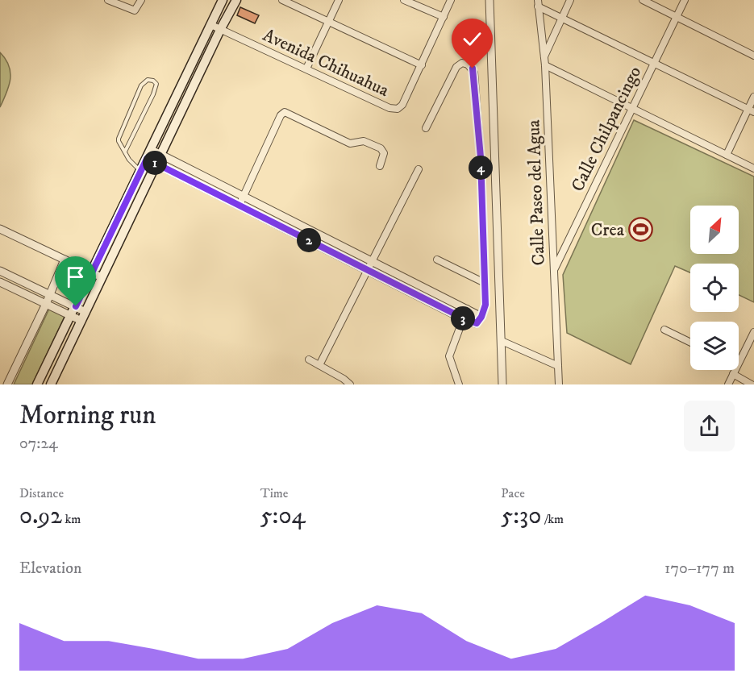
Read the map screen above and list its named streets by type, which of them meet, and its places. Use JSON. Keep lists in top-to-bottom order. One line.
{"streets":{"street":["Avenida Chihuahua","Calle Chilpancingo","Calle Paseo del Agua"]},"crossings":[["Calle Chilpancingo","Calle Paseo del Agua"]],"places":{"sports":["Crea"]},"north":"top right","page":{"pins":["1","4","2","3"],"heading":["Morning run","07:24"],"stats":[["Distance","0.92 km"],["Time","5:04"],["Pace","5:30 /km"]],"chart":["Elevation","170–177 m"]}}
